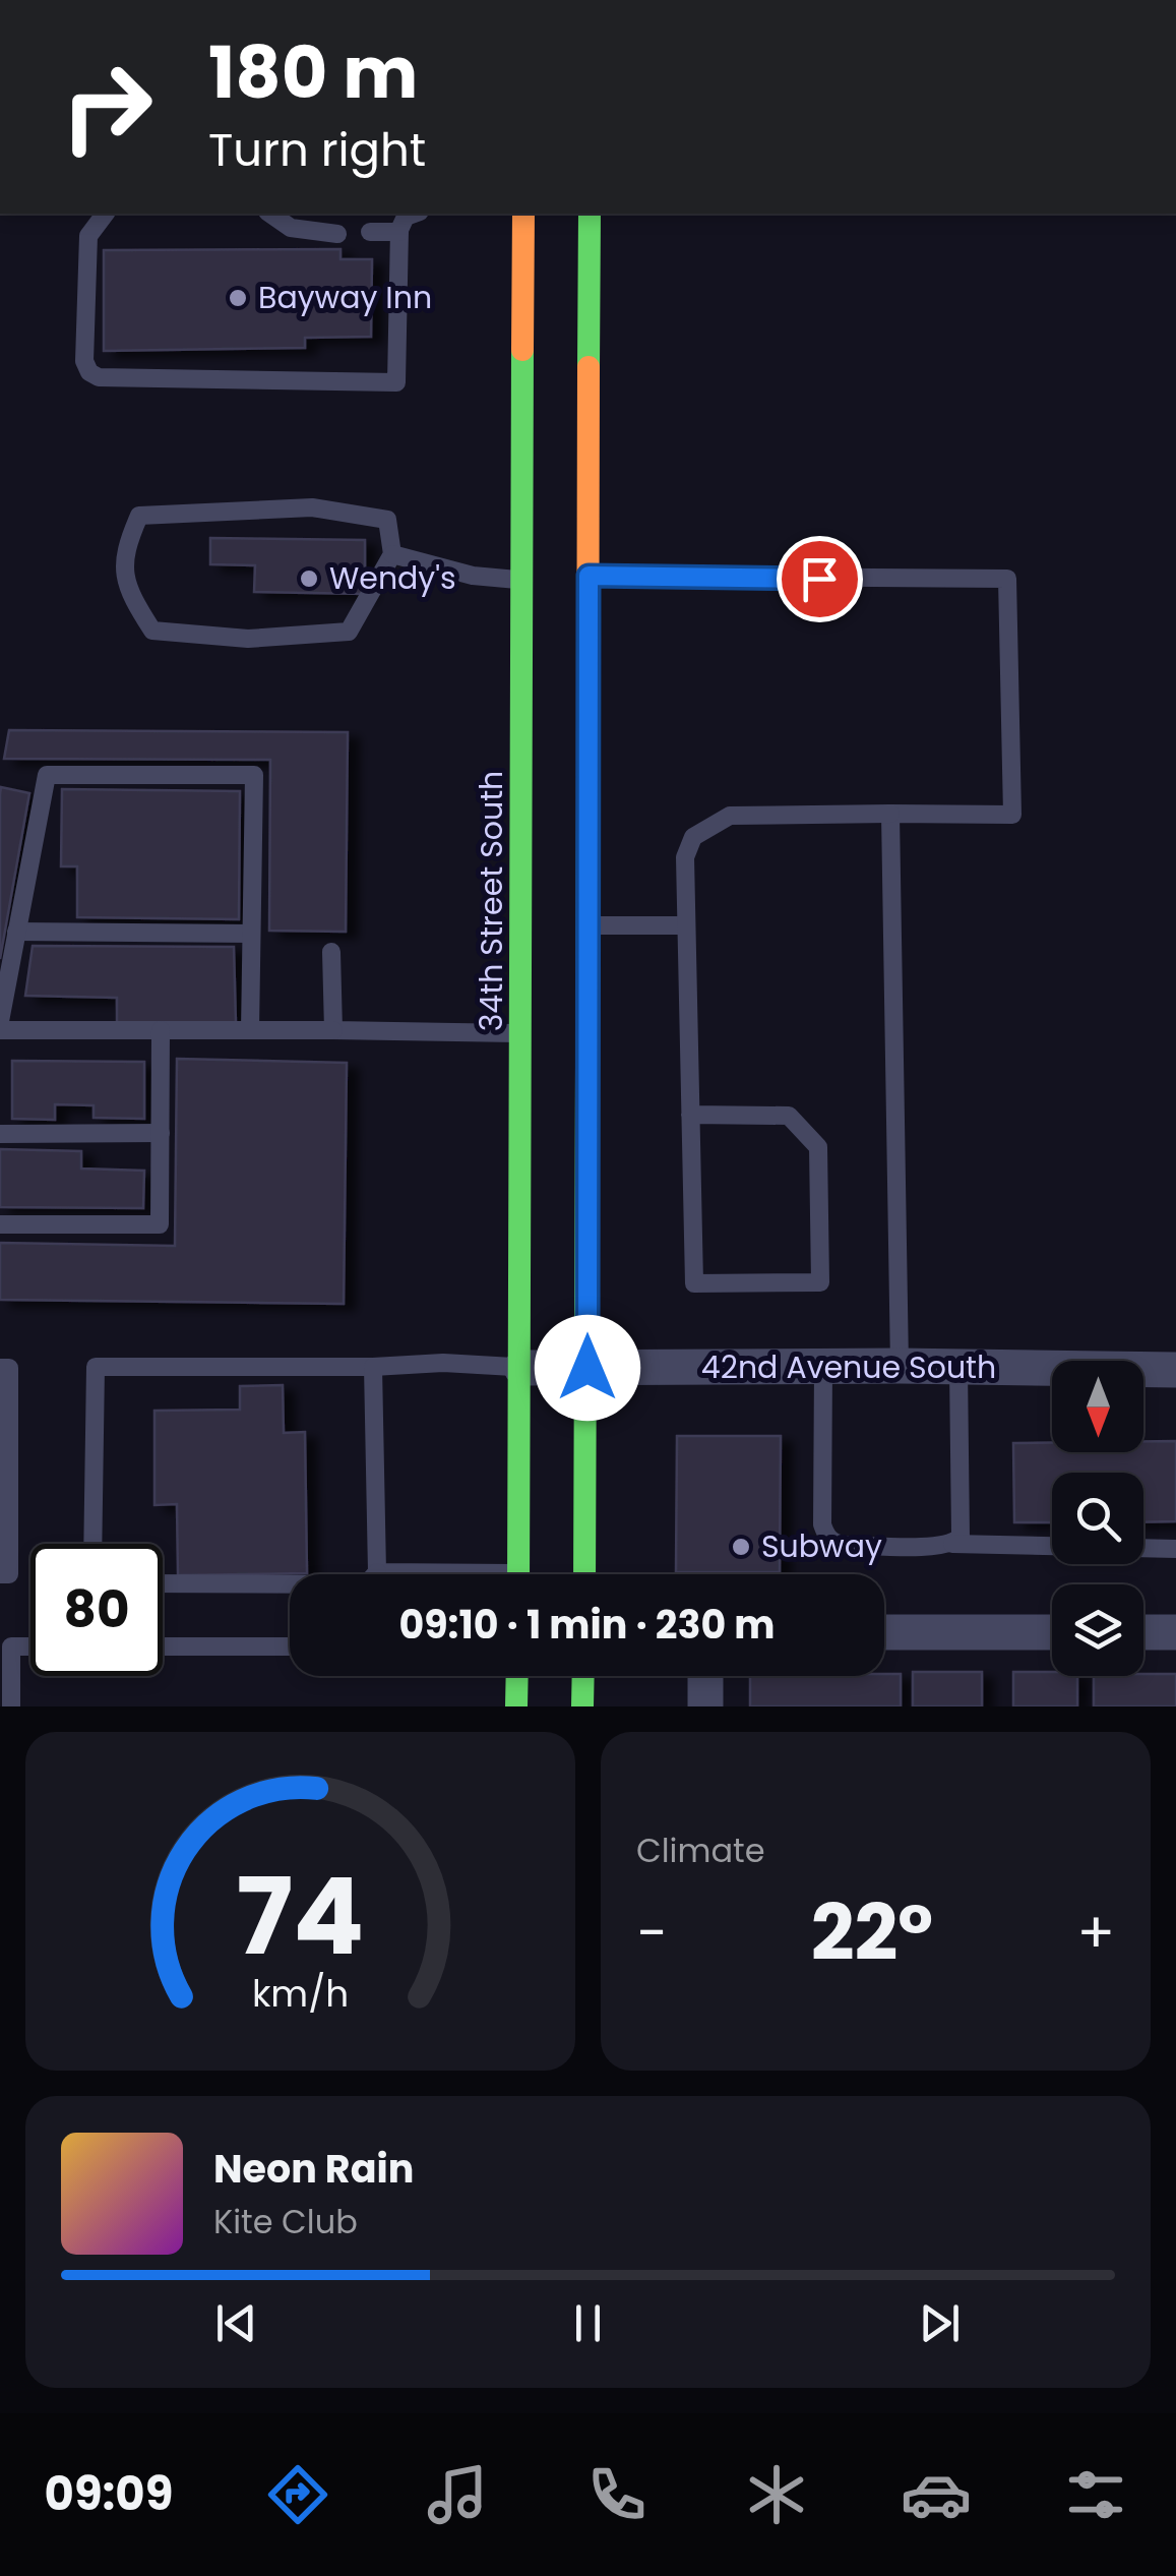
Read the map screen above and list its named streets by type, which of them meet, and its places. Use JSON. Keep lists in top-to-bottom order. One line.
{"streets":{"highway":["34th Street South"],"street":["42nd Avenue South"]},"crossings":[["34th Street South","42nd Avenue South"]],"places":["Bayway Inn","Wendy's","Subway"],"north":"bottom","page":{"turn":["180 m","Turn right"],"limit":"80","trip":"09:10 · 1 min · 230 m","tile":"Climate","heat":["−","22°","+"],"song":["Neon Rain","Kite Club"],"tabs":"09:09","gauge":["74","km/h"]}}
